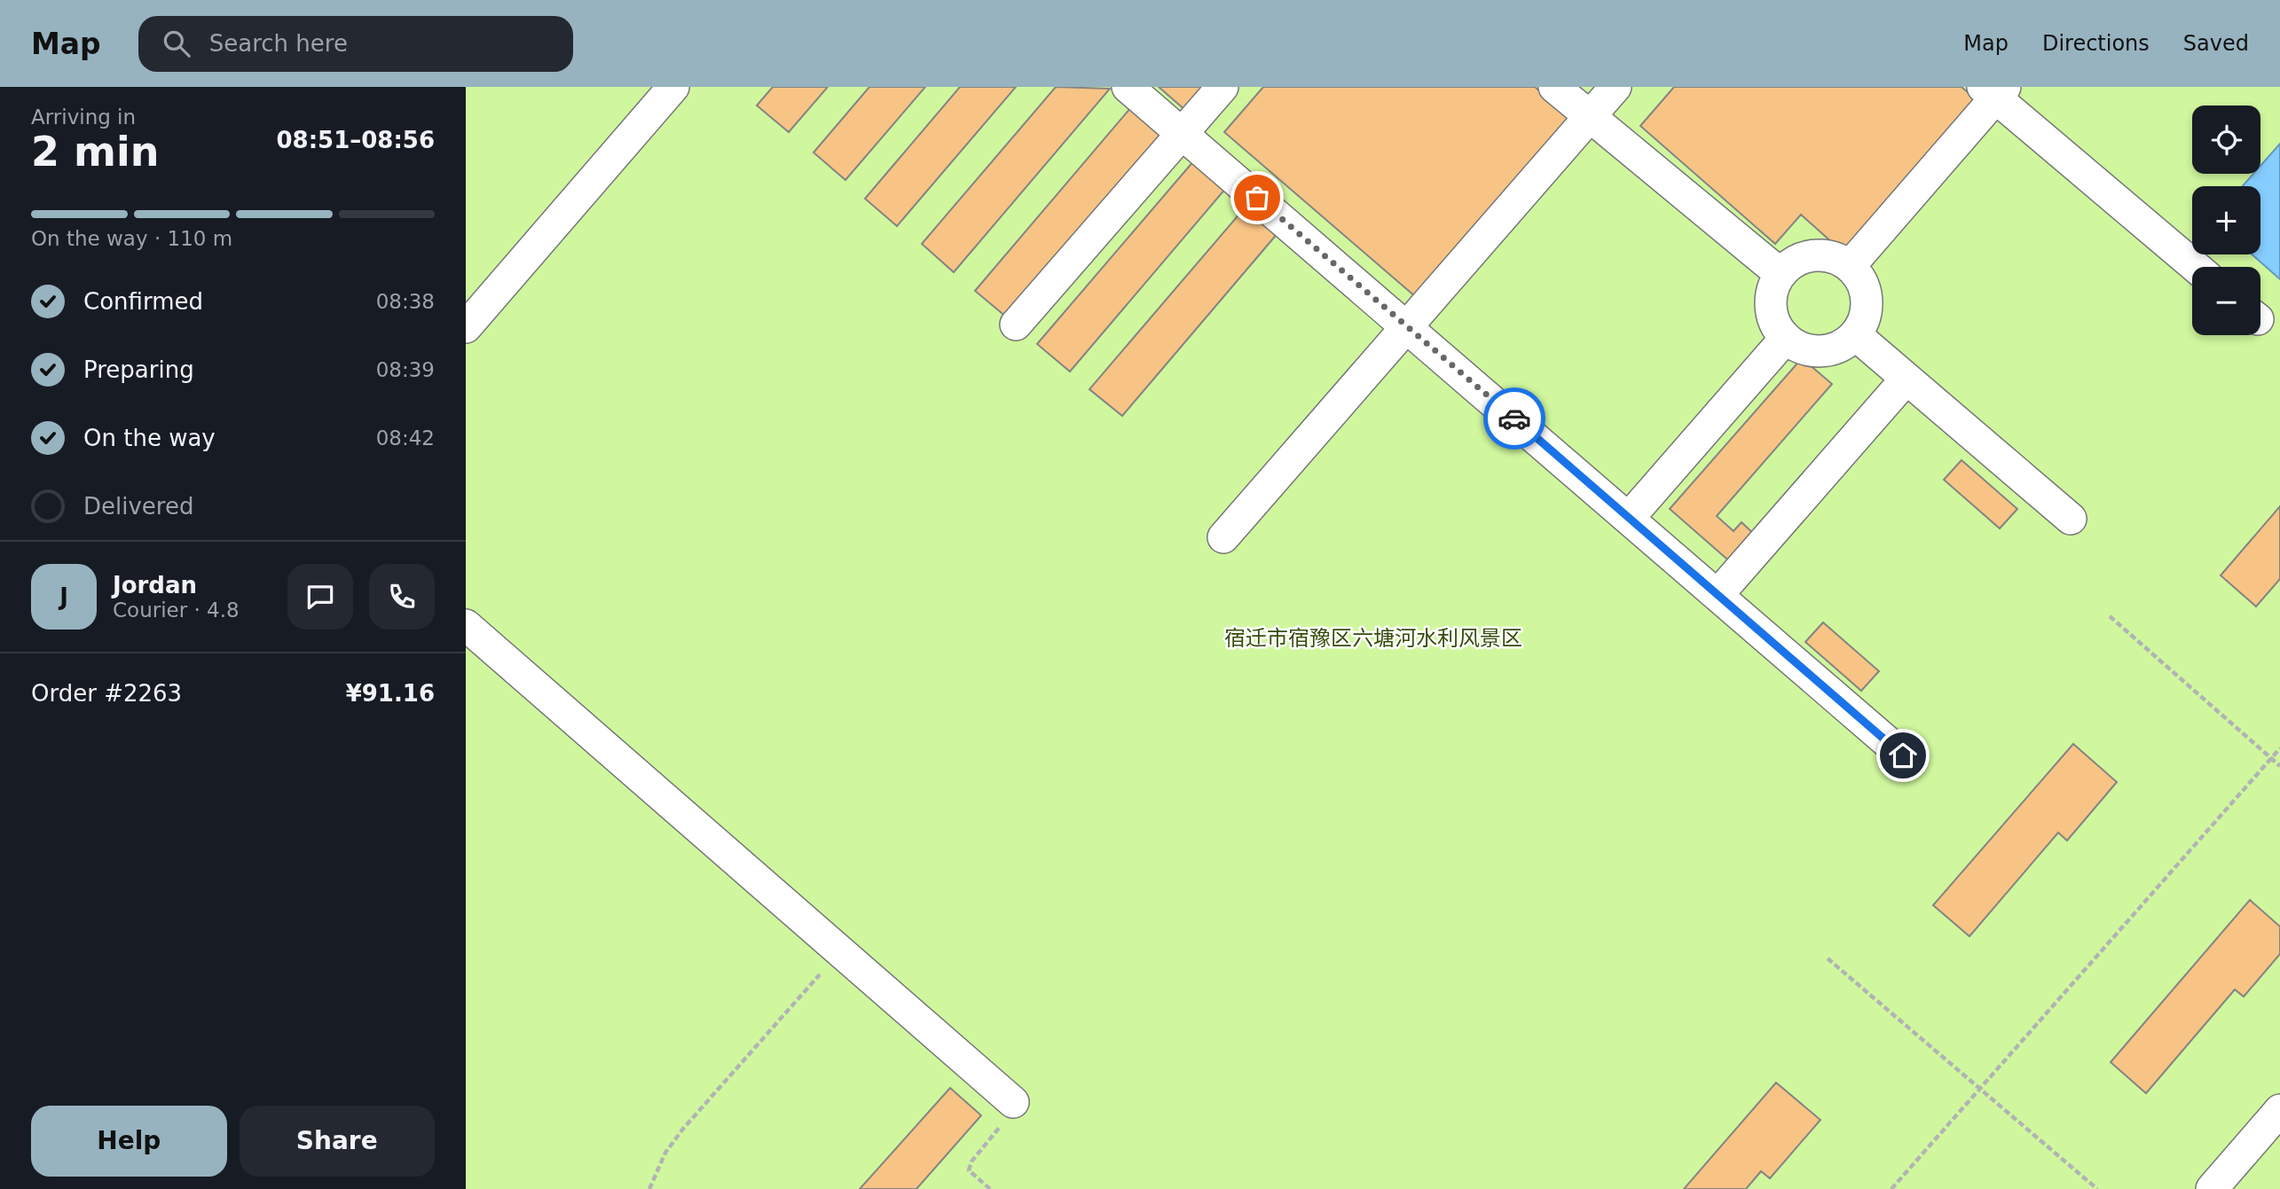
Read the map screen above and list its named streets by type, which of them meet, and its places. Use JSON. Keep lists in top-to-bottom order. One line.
{"parks":["宿迁市宿豫区六塘河水利风景区"],"page":{"header":"Map","search":"Search here","nav":["Map","Directions","Saved"],"heading":["2 min","Arriving in","08:51–08:56"],"panel":["Jordan","Courier · 4.8","Order #2263","¥91.16"],"map_buttons":["+","−"],"bar":"On the way · 110 m","list":[["Confirmed","08:38"],["Preparing","08:39"],["On the way","08:42"],"Delivered"],"round":"J","buttons":["Help","Share"]}}
